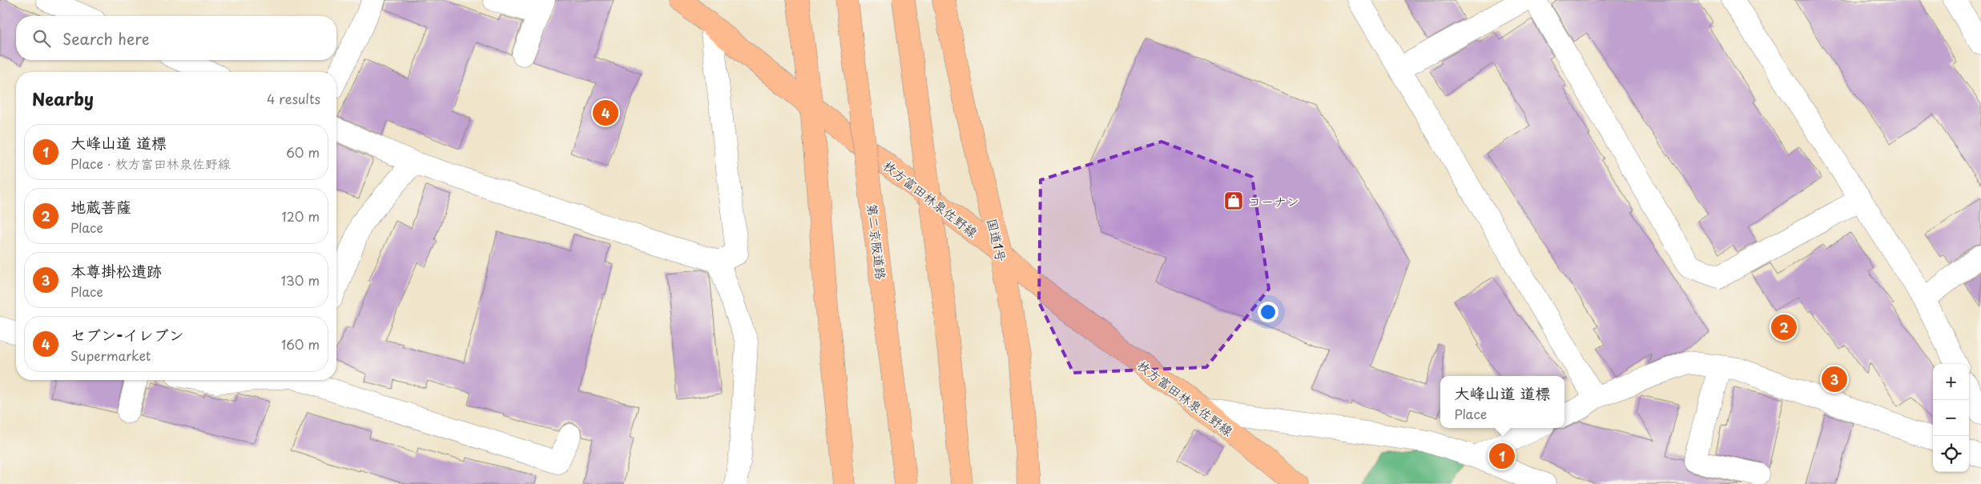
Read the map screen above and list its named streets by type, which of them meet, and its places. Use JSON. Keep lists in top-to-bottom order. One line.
{"streets":{"main road":["枚方富田林泉佐野線","国道1号","第二京阪道路"]},"crossings":[["枚方富田林泉佐野線","国道1号"]],"places":{"shop":["コーナン"]},"page":{"search":"Search here","heading":["Nearby","4 results"],"pins":["4","2","3","1"],"list":[{"mark":"1","name":"大峰山道 道標","note":"Place · 枚方富田林泉佐野線","value":"60 m"},{"mark":"2","name":"地蔵菩薩","note":"Place","value":"120 m"},{"mark":"3","name":"本尊掛松遺跡","note":"Place","value":"130 m"},{"mark":"4","name":"セブン-イレブン","note":"Supermarket","value":"160 m"}],"map_buttons":["+","−"],"popup":["大峰山道 道標","Place"]}}
